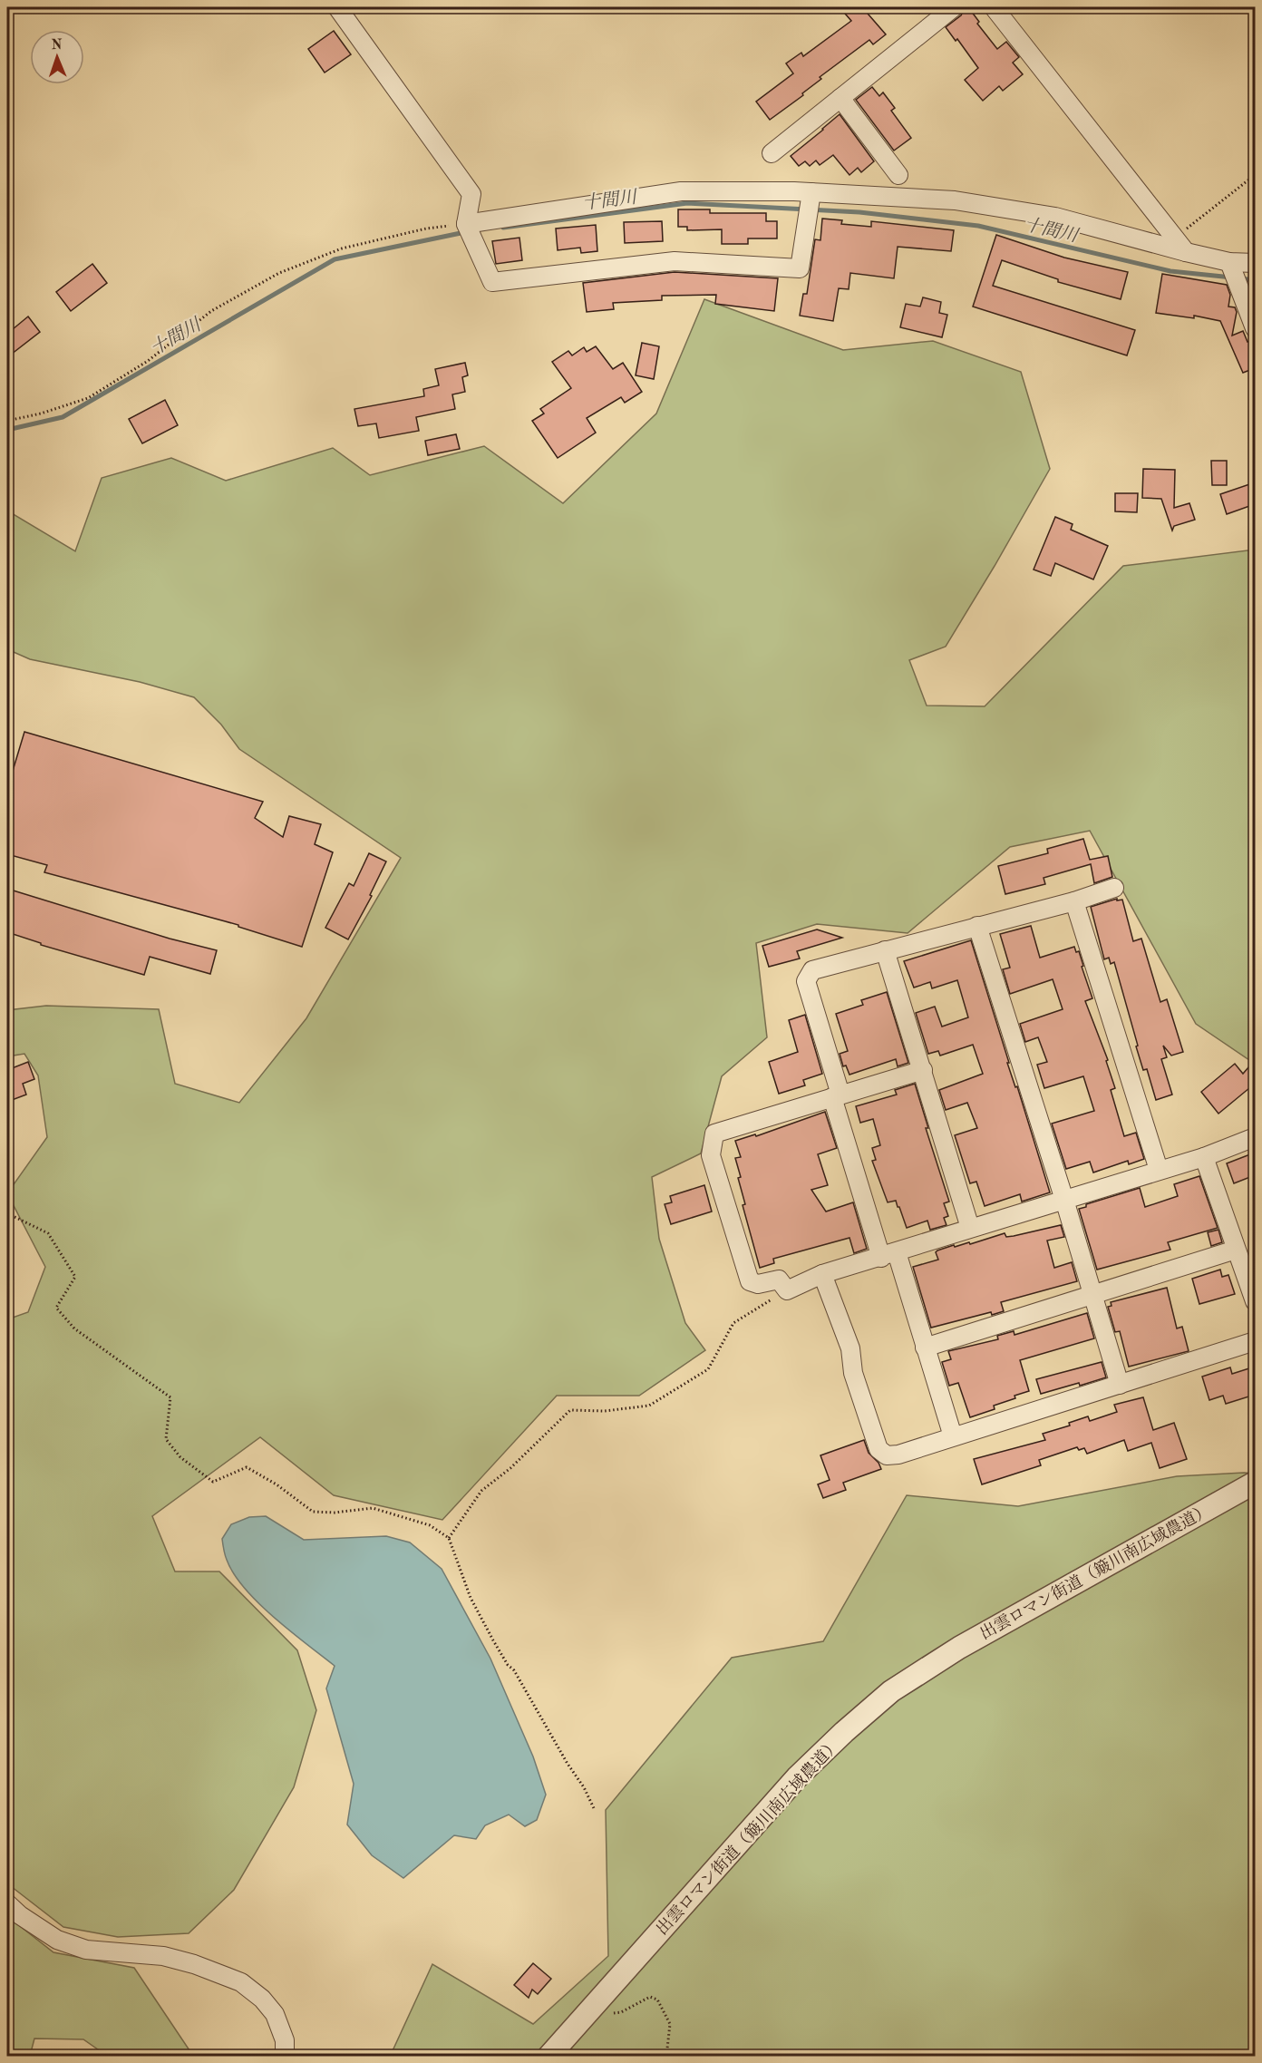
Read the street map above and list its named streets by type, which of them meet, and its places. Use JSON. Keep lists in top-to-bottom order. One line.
{"streets":{"street":["出雲ロマン街道（簸川南広域農道）"]},"water":["十間川"],"north":"top"}
